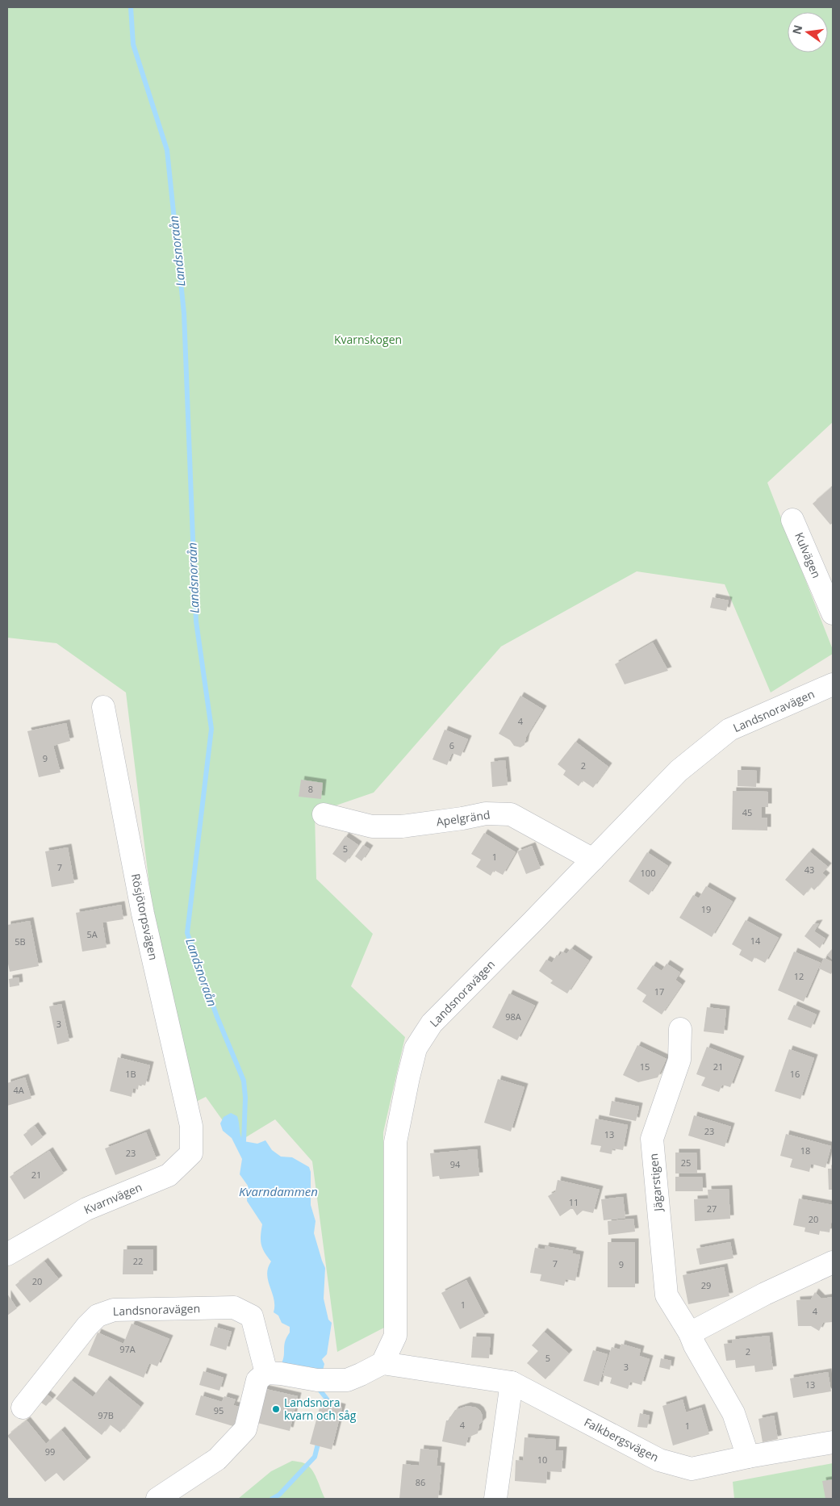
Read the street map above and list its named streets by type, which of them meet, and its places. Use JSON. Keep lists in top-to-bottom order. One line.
{"streets":{"street":["Kulvägen","Landsnoravägen","Apelgränd","Rösjötorpsvägen","Jägarstigen","Kvarnvägen","Falkbergsvägen"]},"crossings":[["Landsnoravägen","Apelgränd"],["Landsnoravägen","Falkbergsvägen"],["Rösjötorpsvägen","Kvarnvägen"],["Jägarstigen","Falkbergsvägen"]],"water":["Landsnoraån","Kvarndammen"],"parks":["Kvarnskogen"],"places":["Landsnora kvarn och såg"],"house_numbers":["4","6","9","2","8","45","5","1","7","43","100","19","5A","14","5B","12","17","98A","3","15","21","1B","16","4A","23","13","18","23","25","94","21","11","27","20","22","7","9","20","29","1","4","97A","2","5","3","13","95","97B","4","1","99","10","86"],"north":"left"}
